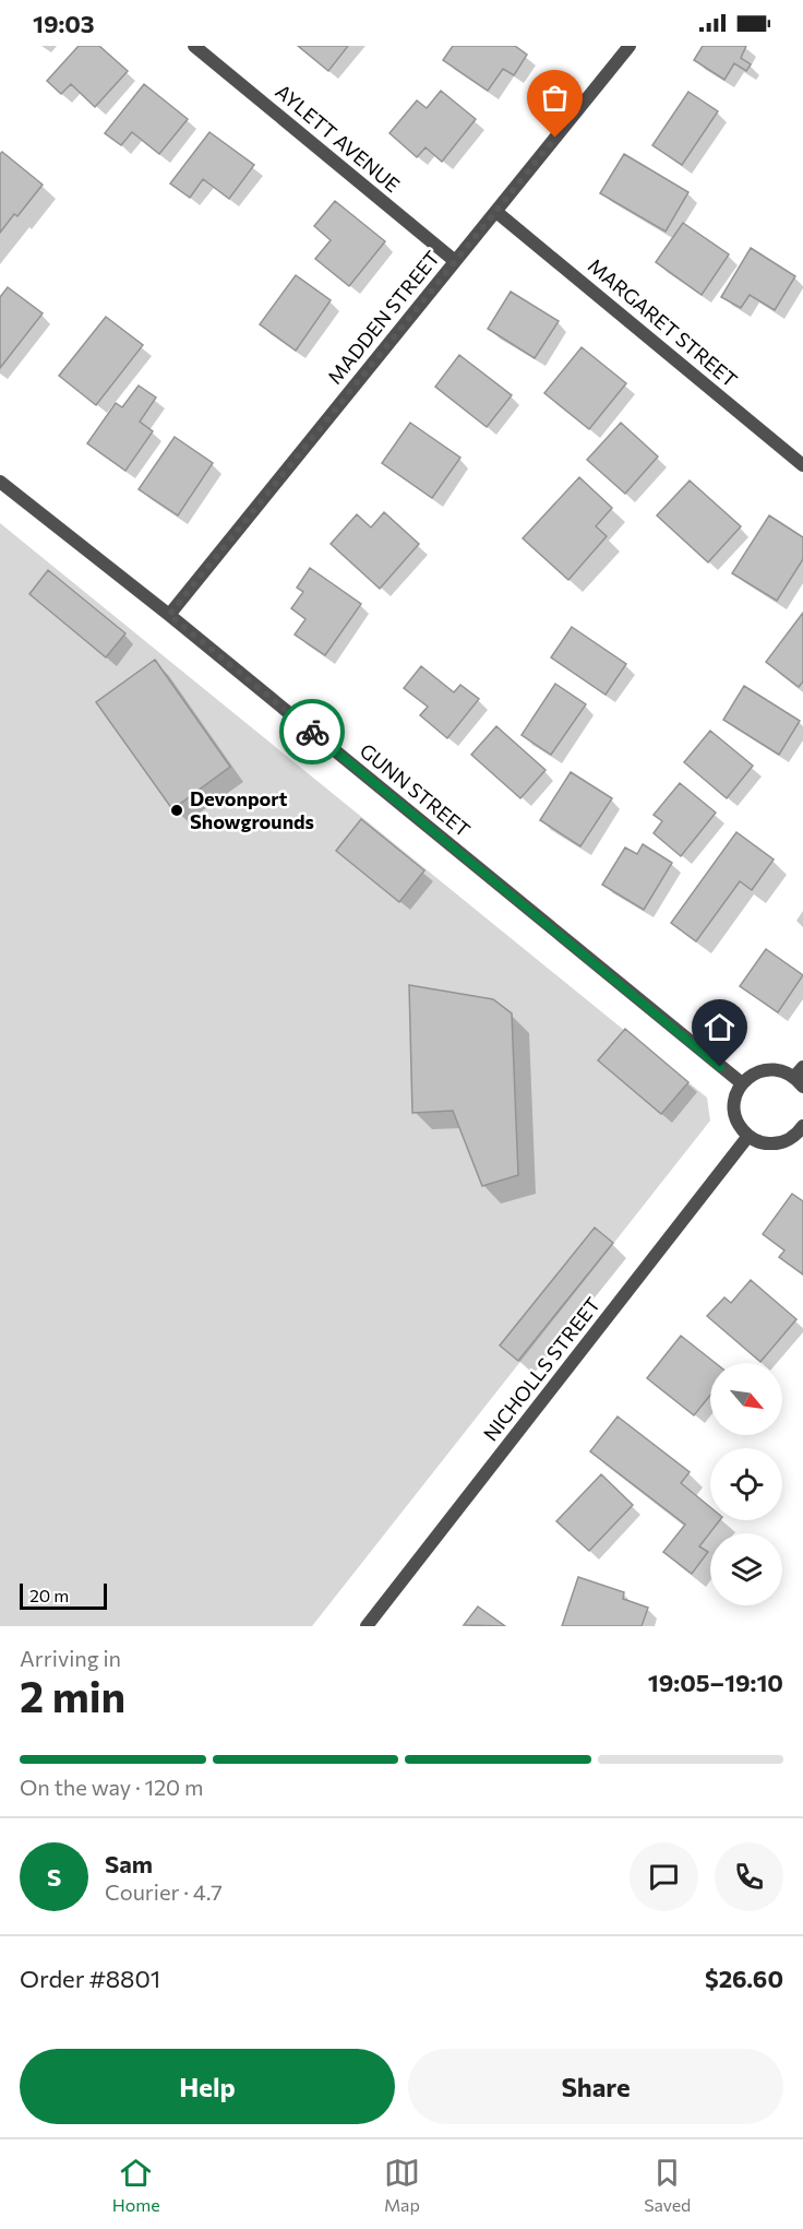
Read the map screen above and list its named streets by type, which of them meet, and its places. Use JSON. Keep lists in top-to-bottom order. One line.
{"streets":{"street":["AYLETT AVENUE","MADDEN STREET","MARGARET STREET","GUNN STREET","NICHOLLS STREET"]},"crossings":[["AYLETT AVENUE","MADDEN STREET"],["MADDEN STREET","MARGARET STREET"],["MADDEN STREET","GUNN STREET"]],"places":["Devonport Showgrounds"],"scale_bar":"20 m","north":"bottom right","page":{"status":"19:03","scale":"20 m","heading":["2 min","Arriving in","19:05–19:10"],"panel":["Sam","Courier · 4.7","Order #8801","$26.60"],"bar":"On the way · 120 m","round":"S","buttons":["Help","Share"],"tabs":["Home","Map","Saved"]}}
